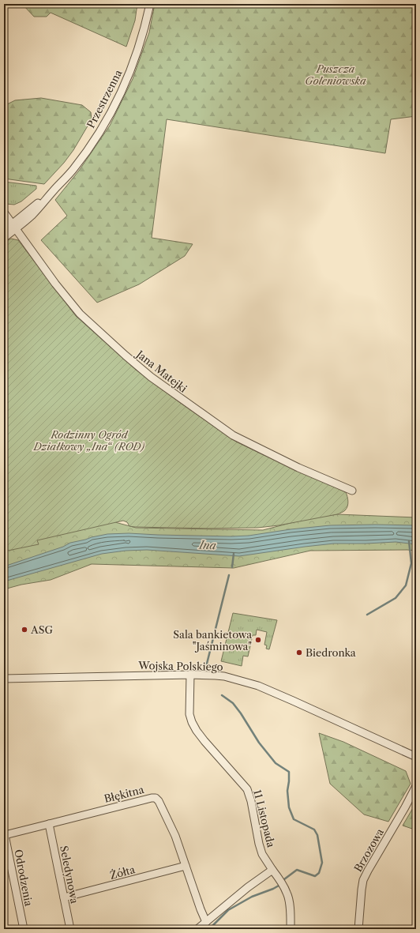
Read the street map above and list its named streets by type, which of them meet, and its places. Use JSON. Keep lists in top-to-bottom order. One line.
{"streets":{"street":["Przestrzenna","Jana Matejki","Wojska Polskiego","Błękitna","11 Listopada","Brzozowa","Żółta","Seledynowa","Odrodzenia"]},"crossings":[["Przestrzenna","Jana Matejki"],["Wojska Polskiego","11 Listopada"],["Błękitna","Żółta"],["Błękitna","Seledynowa"],["Błękitna","Odrodzenia"],["Żółta","Seledynowa"]],"water":["Ina"],"parks":["Puszcza Goleniowska","Rodzinny Ogród Działkowy „Ina“ (ROD)"],"places":["ASG","Sala bankietowa \"Jaśminowa\"","Biedronka"]}
